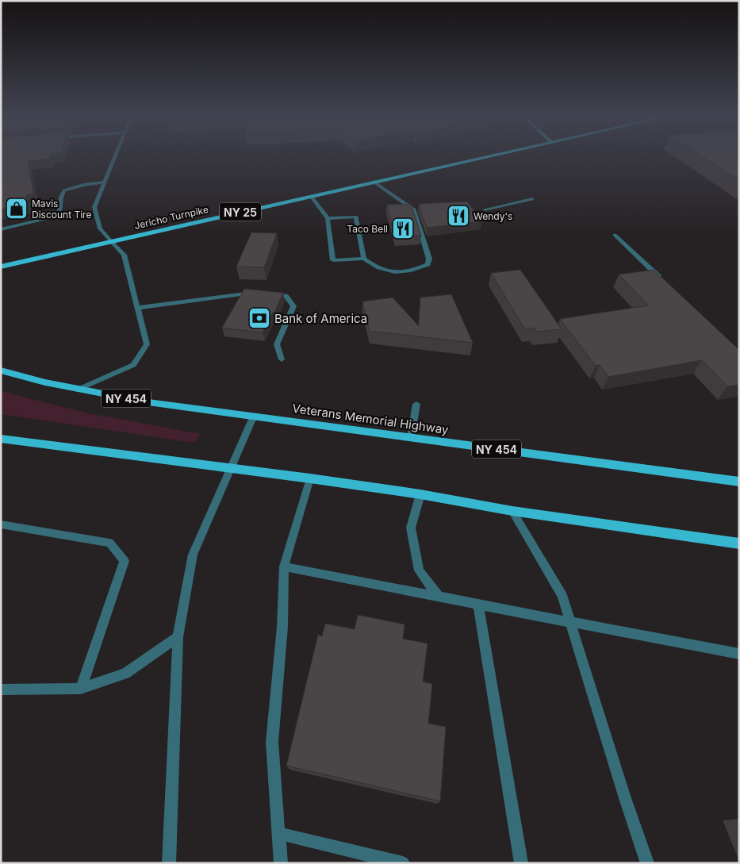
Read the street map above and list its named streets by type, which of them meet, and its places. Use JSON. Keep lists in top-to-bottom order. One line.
{"streets":{"main road":["NY 25","Jericho Turnpike","NY 454","Veterans Memorial Highway"]},"places":{"shop":["Mavis Discount Tire"],"restaurant":["Wendy's","Taco Bell"],"bank":["Bank of America"]}}
